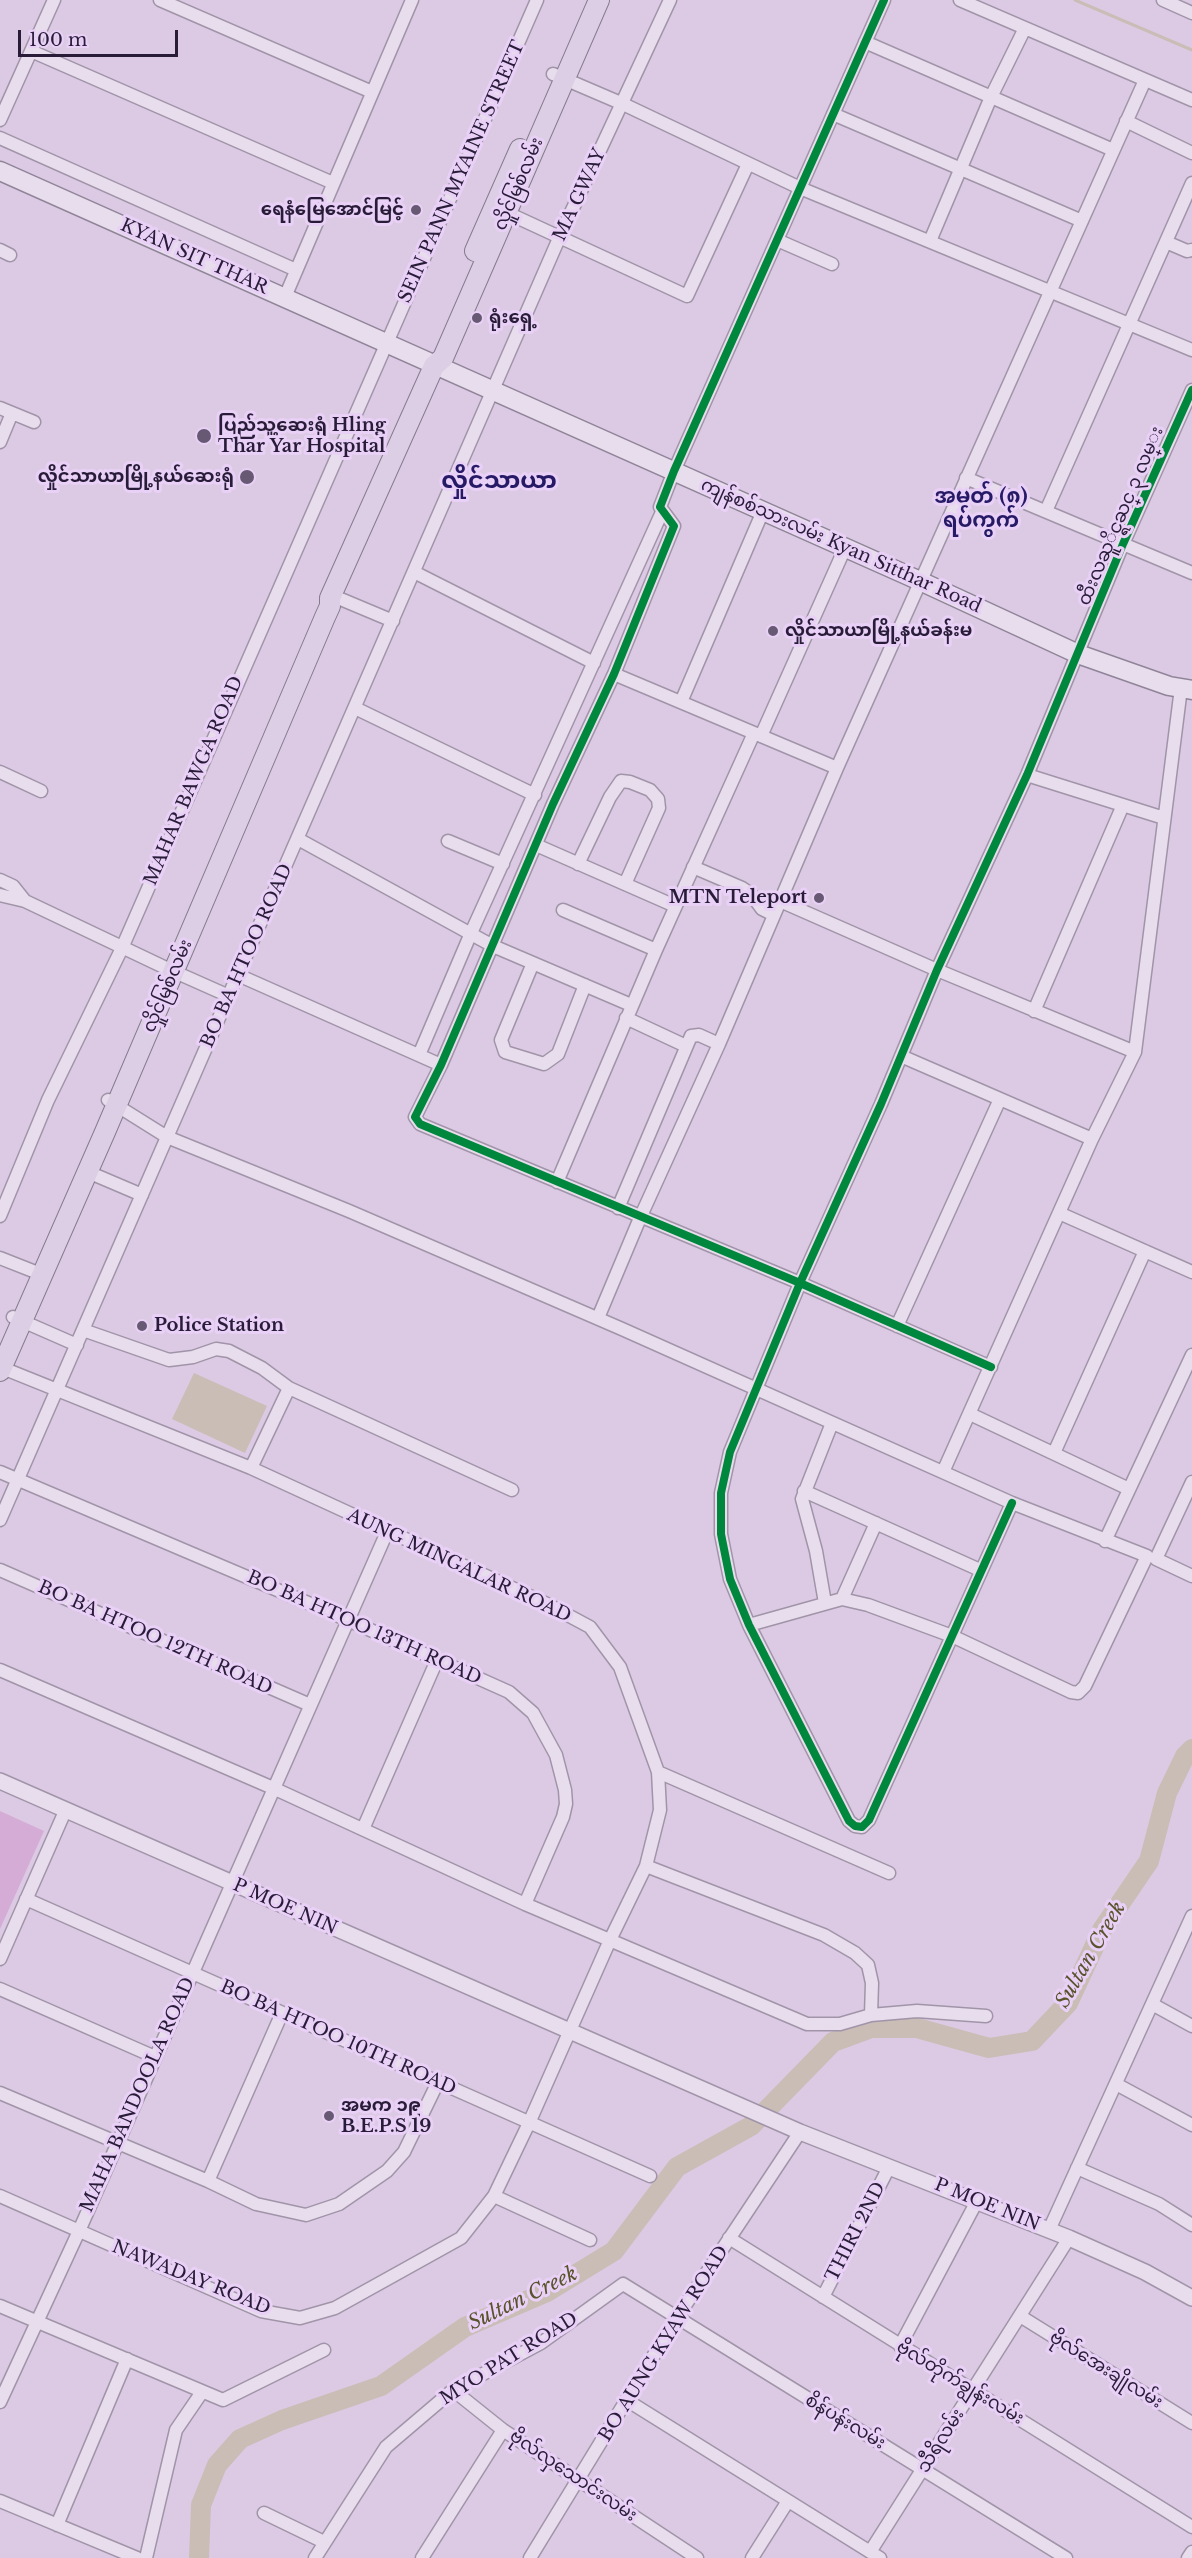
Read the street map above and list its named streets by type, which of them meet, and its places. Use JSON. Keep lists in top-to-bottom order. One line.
{"streets":{"main road":["လှိုင်မြစ်လမ်း","KYAN SIT THAR","ကျန်စစ်သားလမ်း Kyan Sitthar Road"],"street":["SEIN PANN MYAINE STREET","MA GWAY","ထီးလႀူိင္ရႀင္ ၃ လမ္း","MAHAR BAWGA ROAD","BO BA HTOO ROAD","AUNG MINGALAR ROAD","BO BA HTOO 13TH ROAD","BO BA HTOO 12TH ROAD","P MOE NIN","BO BA HTOO 10TH ROAD","MAHA BANDOOLA ROAD","THIRI 2ND","NAWADAY ROAD","BO AUNG KYAW ROAD","MYO PAT ROAD","ဗိုလ်အေးချိုလမ်း","ဗိုလ်တိုက်ချွန်းလမ်း","စိန်ပန်းလမ်း","သီရိလမ်း","ဗိုလ်လှသောင်းလမ်း"]},"crossings":[["SEIN PANN MYAINE STREET","KYAN SIT THAR"],["SEIN PANN MYAINE STREET","MAHAR BAWGA ROAD"],["လှိုင်မြစ်လမ်း","KYAN SIT THAR"],["လှိုင်မြစ်လမ်း","ကျန်စစ်သားလမ်း Kyan Sitthar Road"],["လှိုင်မြစ်လမ်း","AUNG MINGALAR ROAD"],["MA GWAY","ကျန်စစ်သားလမ်း Kyan Sitthar Road"],["MA GWAY","BO BA HTOO ROAD"],["KYAN SIT THAR","ကျန်စစ်သားလမ်း Kyan Sitthar Road"],["KYAN SIT THAR","MAHAR BAWGA ROAD"],["ထီးလႀူိင္ရႀင္ ၃ လမ္း","ကျန်စစ်သားလမ်း Kyan Sitthar Road"],["ကျန်စစ်သားလမ်း Kyan Sitthar Road","BO BA HTOO ROAD"],["BO BA HTOO ROAD","AUNG MINGALAR ROAD"],["BO BA HTOO ROAD","BO BA HTOO 13TH ROAD"],["AUNG MINGALAR ROAD","P MOE NIN"],["AUNG MINGALAR ROAD","MAHA BANDOOLA ROAD"],["AUNG MINGALAR ROAD","NAWADAY ROAD"],["BO BA HTOO 13TH ROAD","MAHA BANDOOLA ROAD"],["BO BA HTOO 12TH ROAD","MAHA BANDOOLA ROAD"],["P MOE NIN","MAHA BANDOOLA ROAD"],["P MOE NIN","THIRI 2ND"],["P MOE NIN","NAWADAY ROAD"],["P MOE NIN","BO AUNG KYAW ROAD"],["P MOE NIN","သီရိလမ်း"],["BO BA HTOO 10TH ROAD","MAHA BANDOOLA ROAD"],["BO BA HTOO 10TH ROAD","NAWADAY ROAD"],["MAHA BANDOOLA ROAD","NAWADAY ROAD"],["THIRI 2ND","ဗိုလ်တိုက်ချွန်းလမ်း"],["BO AUNG KYAW ROAD","ဗိုလ်တိုက်ချွန်းလမ်း"],["BO AUNG KYAW ROAD","စိန်ပန်းလမ်း"],["BO AUNG KYAW ROAD","ဗိုလ်လှသောင်းလမ်း"],["MYO PAT ROAD","စိန်ပန်းလမ်း"],["MYO PAT ROAD","ဗိုလ်လှသောင်းလမ်း"],["ဗိုလ်အေးချိုလမ်း","သီရိလမ်း"],["ဗိုလ်တိုက်ချွန်းလမ်း","သီရိလမ်း"],["စိန်ပန်းလမ်း","သီရိလမ်း"]],"districts":["လှိုင်သာယာ","အမှတ် (၈) ရပ်ကွက်"],"water":["Sultan Creek"],"places":["ရေနံမြေအောင်မြင့်","ရုံးရှေ့","ပြည်သူ့ဆေးရုံ Hling Thar Yar Hospital","လှိုင်သာယာမြို့နယ်ဆေးရုံ","လှိုင်သာယာမြို့နယ်ခန်းမ","MTN Teleport","Police Station","အမက ၁၉ B.E.P.S 19"],"scale_bar":"100 m"}
